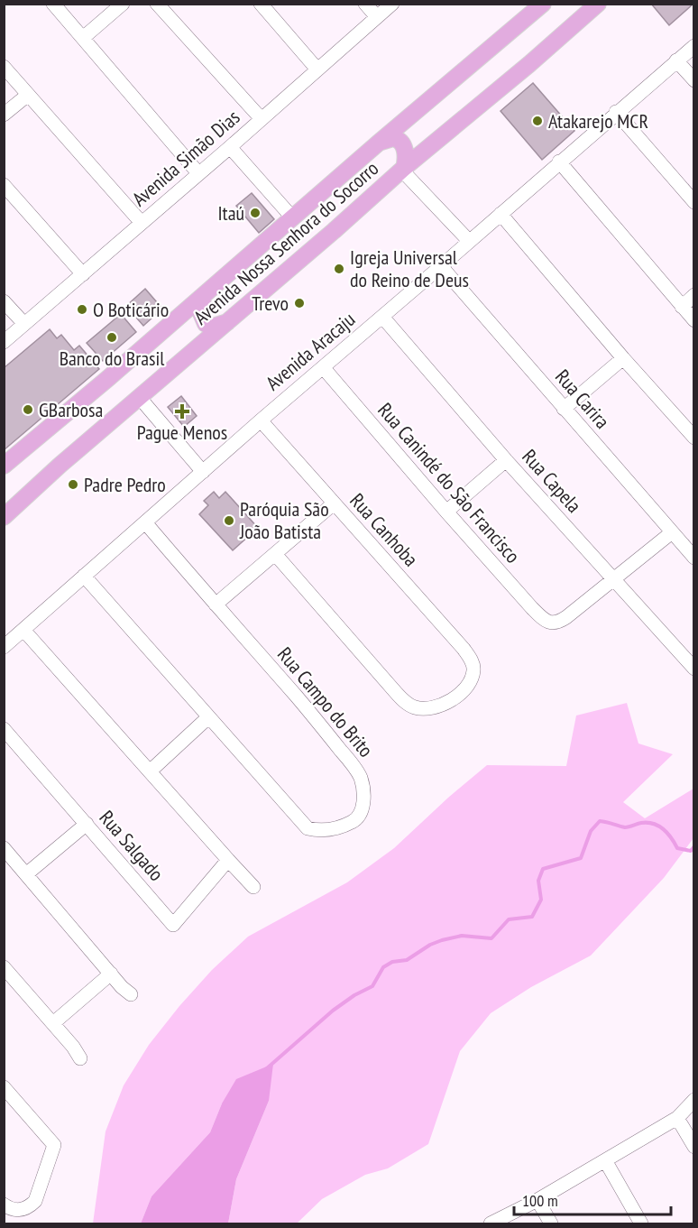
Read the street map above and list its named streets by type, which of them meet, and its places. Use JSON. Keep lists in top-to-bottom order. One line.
{"streets":{"main road":["Avenida Nossa Senhora do Socorro"],"street":["Avenida Simão Dias","Avenida Aracaju","Rua Carira","Rua Capela","Rua Canindé do São Francisco","Rua Canhoba","Rua Campo do Brito","Rua Salgado"]},"crossings":[["Avenida Aracaju","Rua Carira"],["Avenida Aracaju","Rua Capela"],["Avenida Aracaju","Rua Canindé do São Francisco"],["Avenida Aracaju","Rua Canhoba"],["Avenida Aracaju","Rua Campo do Brito"],["Rua Capela","Rua Canindé do São Francisco"]],"places":{"other":["Atakarejo MCR","Itaú","Igreja Universal do Reino de Deus","Trevo","O Boticário","Banco do Brasil","GBarbosa","Padre Pedro","Paróquia São João Batista"],"health":["Pague Menos"]},"scale_bar":"100 m"}
